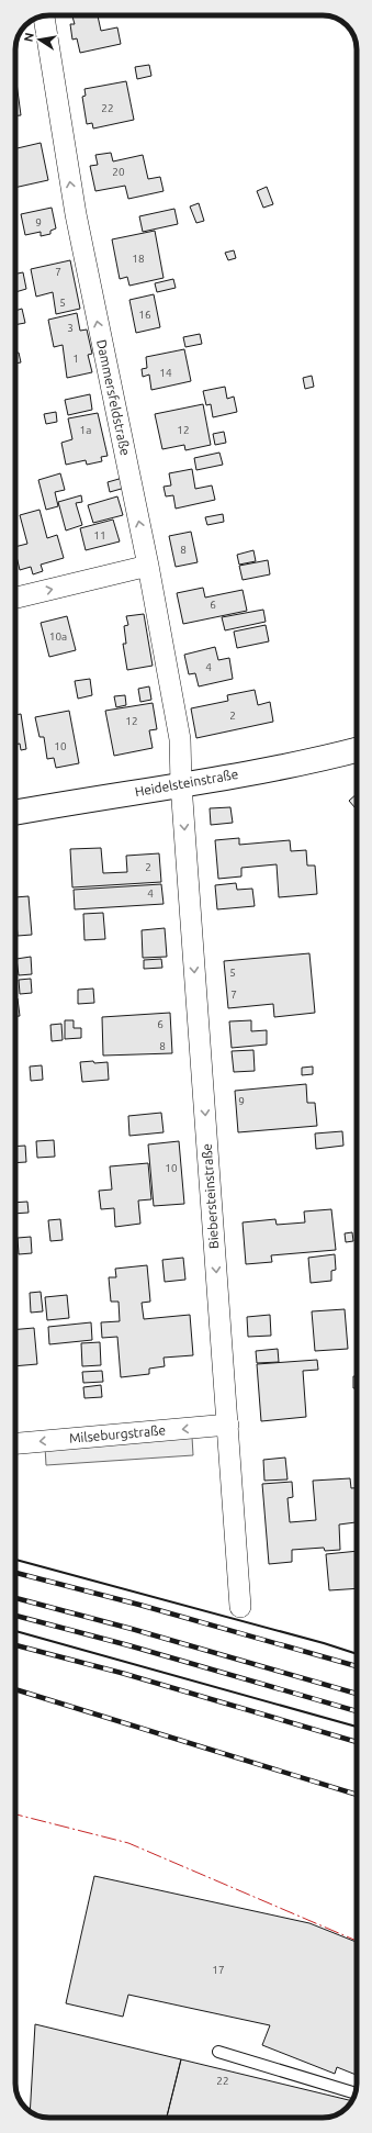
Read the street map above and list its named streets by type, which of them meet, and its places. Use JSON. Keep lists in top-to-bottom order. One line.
{"streets":{"main road":["Heidelsteinstraße"],"street":["Dammersfeldstraße","Biebersteinstraße","Milseburgstraße"]},"crossings":[["Dammersfeldstraße","Heidelsteinstraße"],["Dammersfeldstraße","Biebersteinstraße"],["Heidelsteinstraße","Biebersteinstraße"],["Biebersteinstraße","Milseburgstraße"]],"one_way":["Dammersfeldstraße","Biebersteinstraße","Milseburgstraße"],"house_numbers":["22","20","9","18","7","5","16","3","1","14","1a","12","11","8","6","10a","4","2","12","10","2","4","5","7","6","8","9","10","17","22"],"north":"left"}
